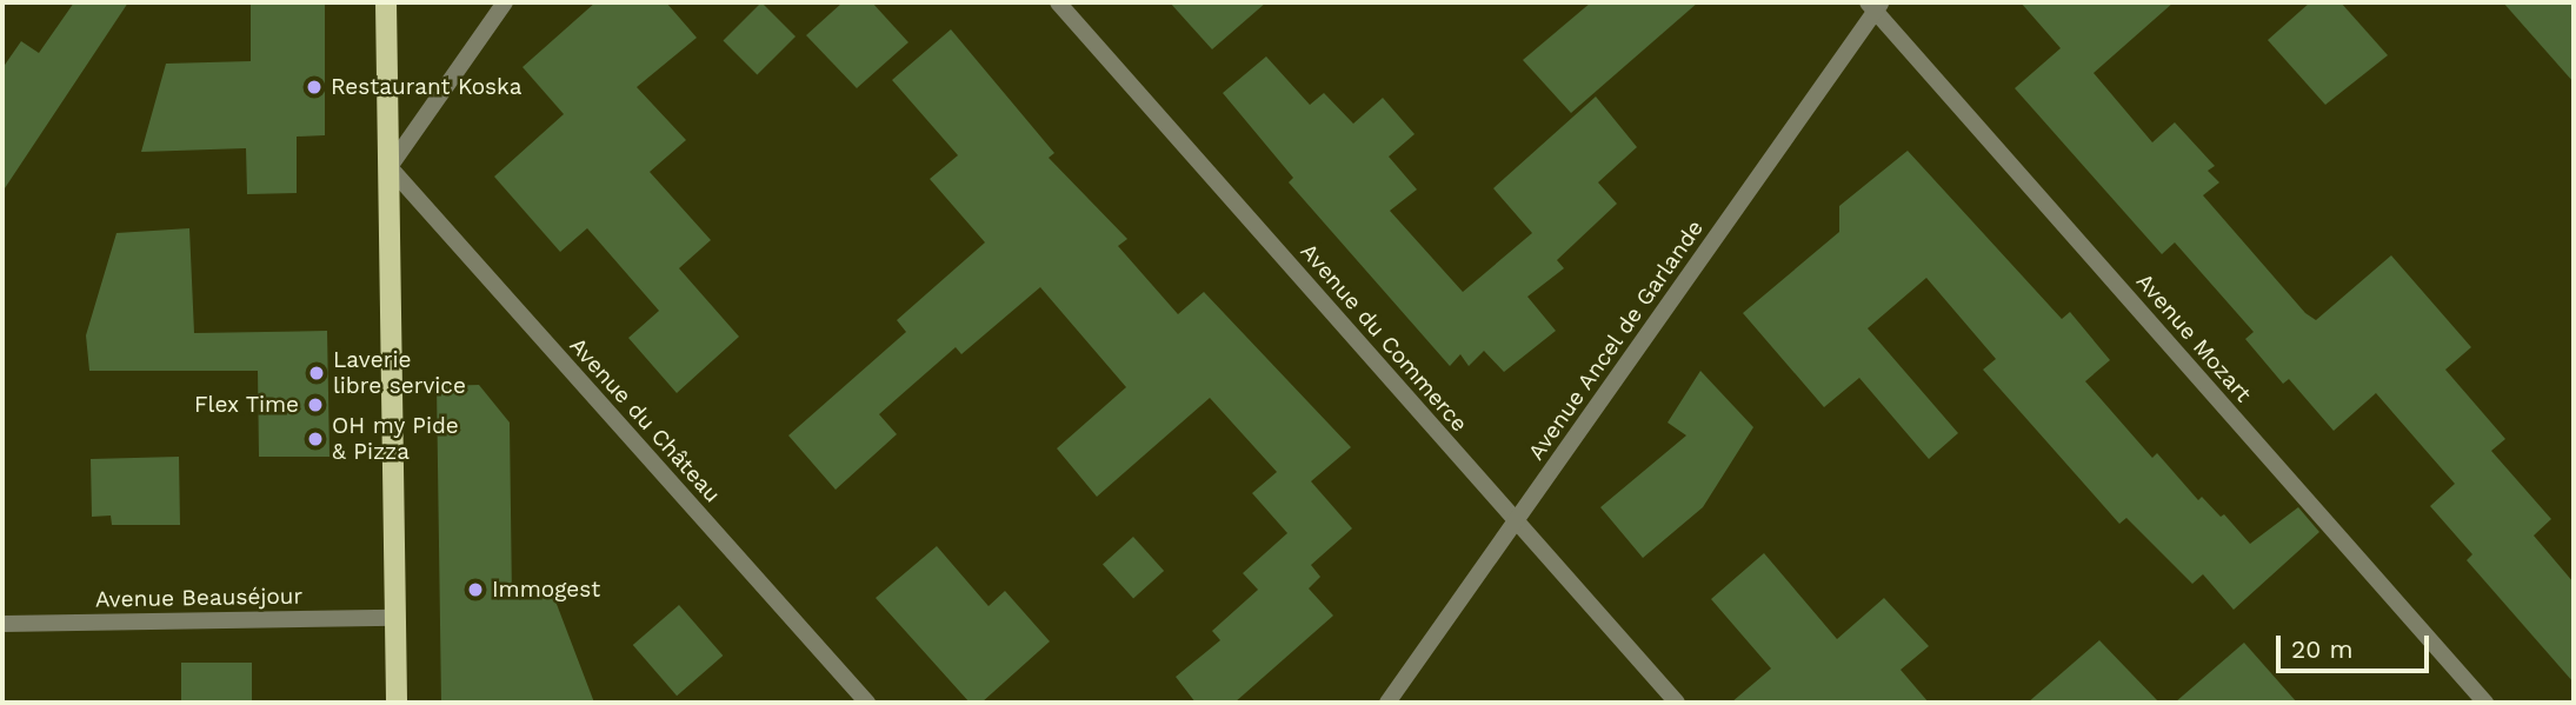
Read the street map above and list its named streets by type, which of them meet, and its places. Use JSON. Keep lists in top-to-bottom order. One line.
{"streets":{"street":["Avenue du Commerce","Avenue Mozart","Avenue Ancel de Garlande","Avenue du Château","Avenue Beauséjour"]},"crossings":[["Avenue du Commerce","Avenue Ancel de Garlande"],["Avenue Mozart","Avenue Ancel de Garlande"]],"places":["Restaurant Koska","Laverie libre service","Flex Time","OH my Pide & Pizza","Immogest"],"scale_bar":"20 m"}
